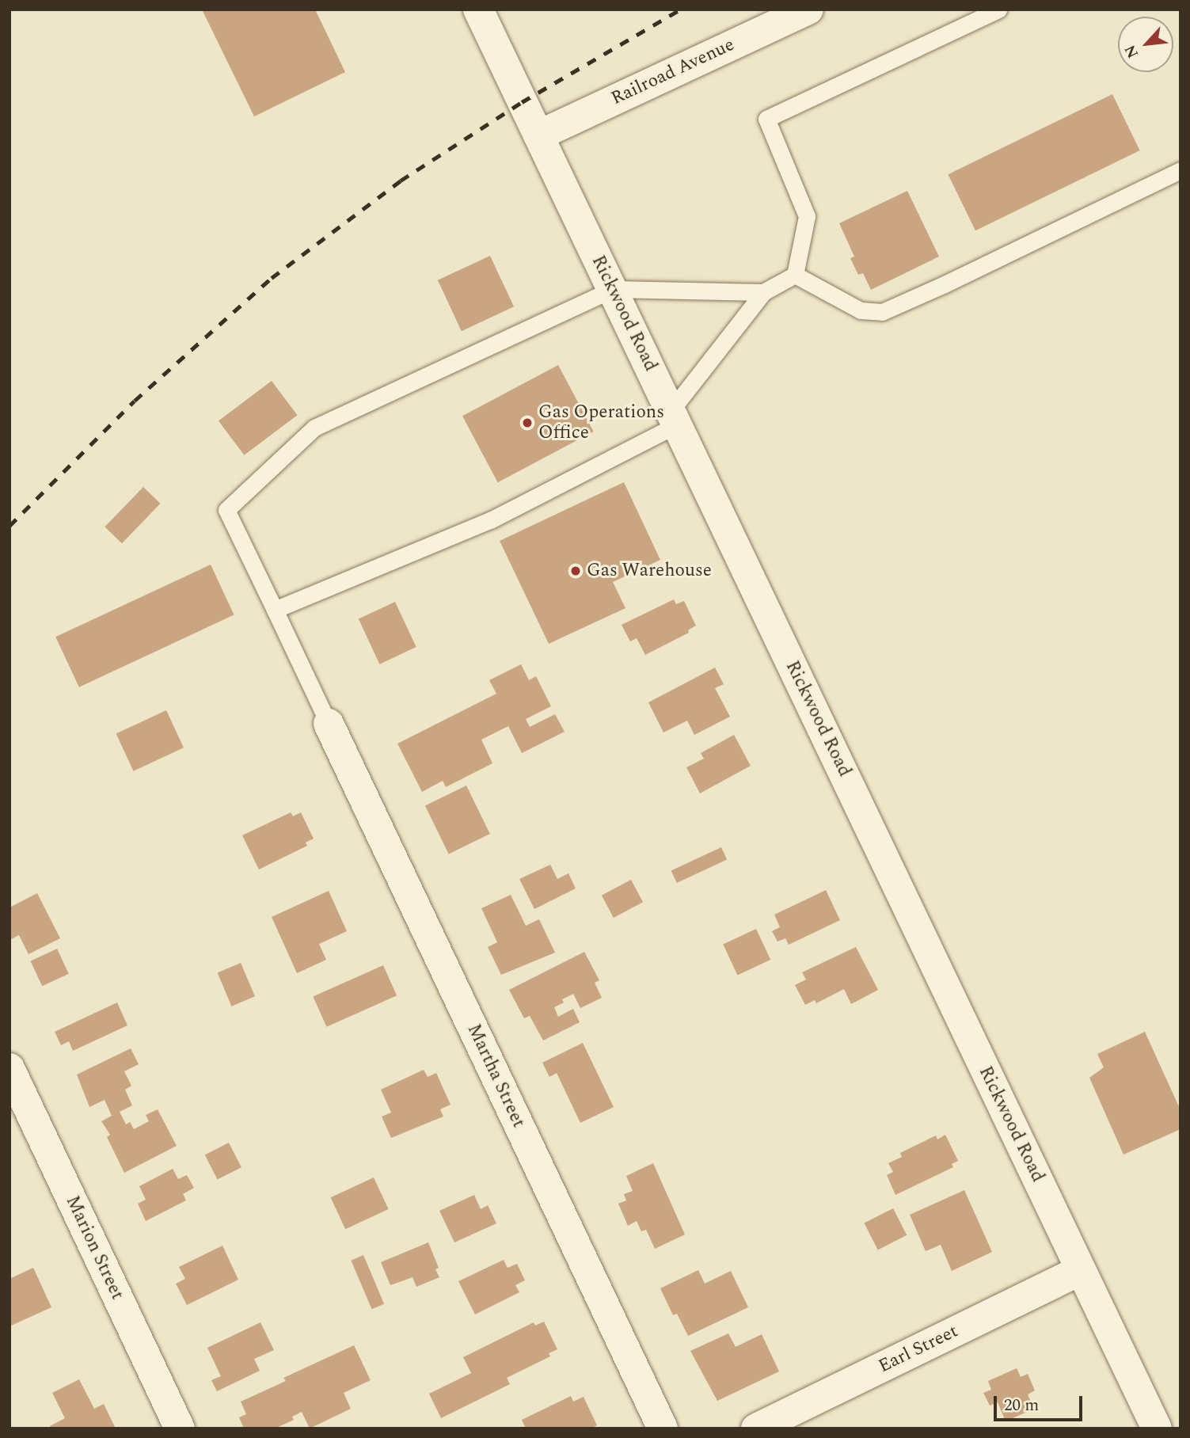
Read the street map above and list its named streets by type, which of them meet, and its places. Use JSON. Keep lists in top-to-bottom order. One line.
{"streets":{"street":["Railroad Avenue","Rickwood Road","Martha Street","Marion Street","Earl Street"]},"crossings":[["Railroad Avenue","Rickwood Road"],["Rickwood Road","Earl Street"]],"places":["Gas Operations Office","Gas Warehouse"],"scale_bar":"20 m","north":"bottom left"}
